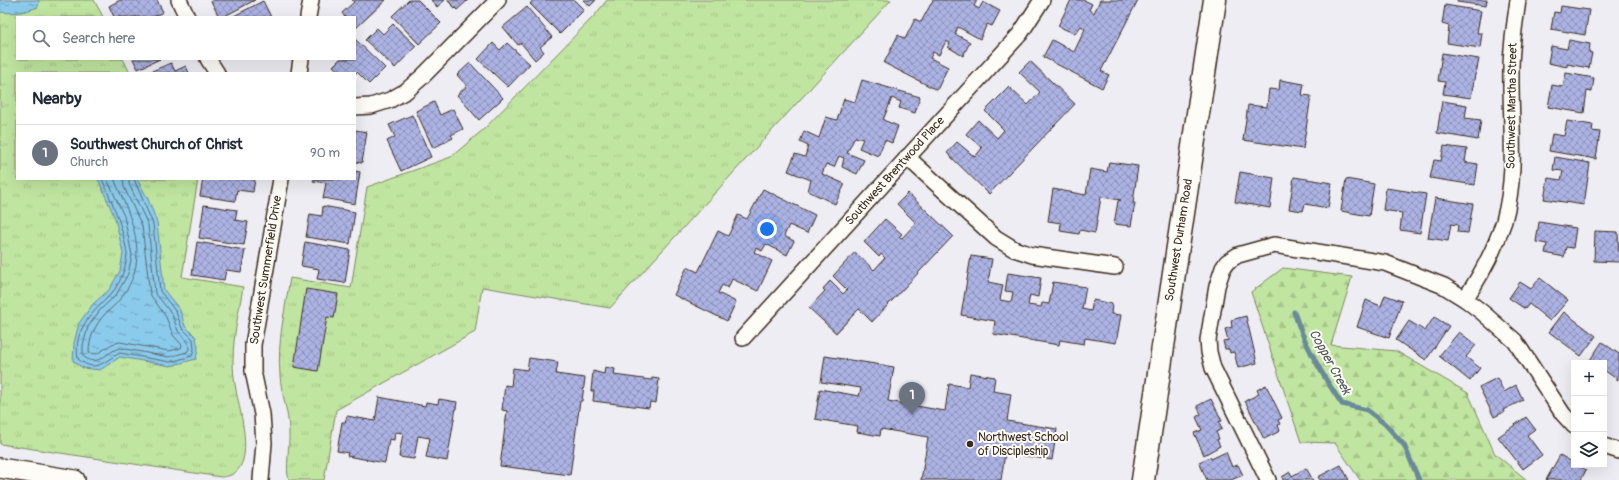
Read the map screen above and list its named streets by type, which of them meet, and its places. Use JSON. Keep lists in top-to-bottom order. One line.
{"streets":{"main road":["Southwest Durham Road"],"street":["Southwest Martha Street","Southwest Brentwood Place","Southwest Summerfield Drive"]},"water":["Copper Creek"],"places":["Northwest School of Discipleship"],"page":{"search":"Search here","heading":"Nearby","list":[{"mark":"1","name":"Southwest Church of Christ","note":"Church","value":"90 m"}],"map_buttons":["+","−"],"pins":"1"}}
